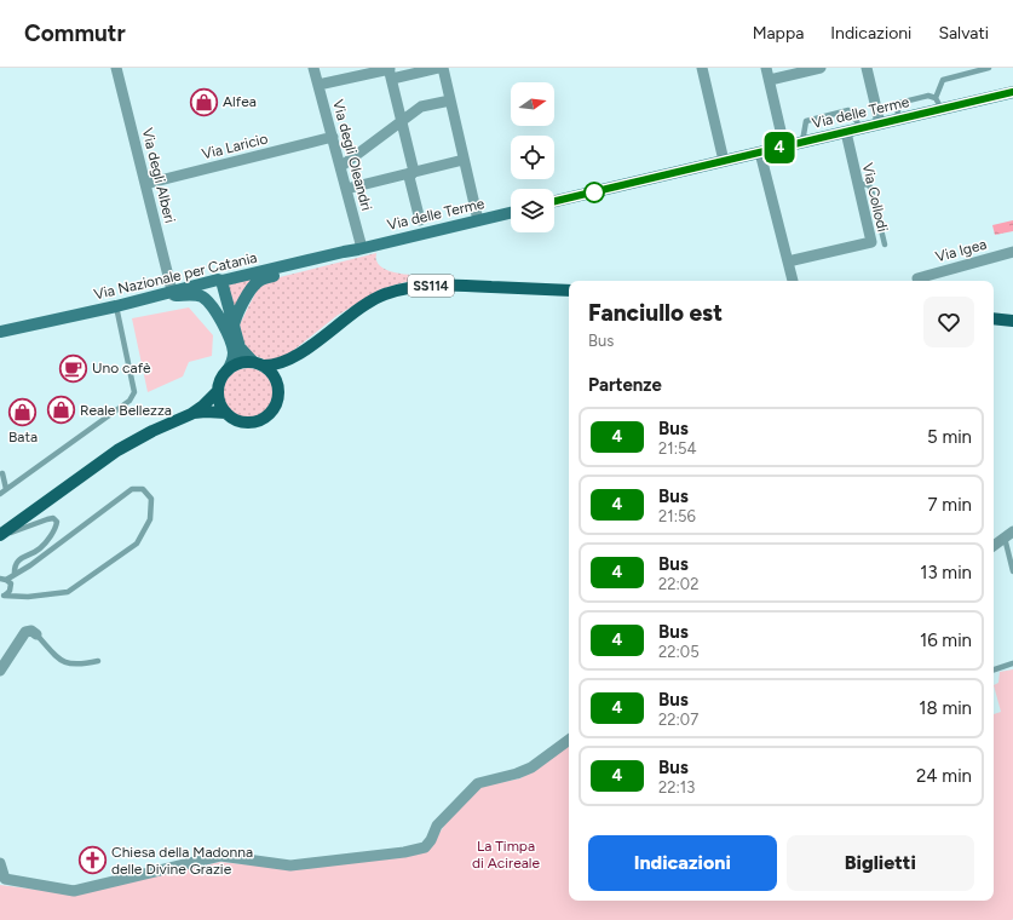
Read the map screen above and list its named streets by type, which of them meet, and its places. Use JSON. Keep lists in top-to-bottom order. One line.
{"streets":{"main road":["SS114"],"street":["Via delle Terme","Via Laricio","Via degli Oleandri","Via degli Alberi","Via Collodi","Via Igea","Via Nazionale per Catania"]},"crossings":[["Via delle Terme","Via degli Oleandri"],["Via delle Terme","Via Collodi"],["Via delle Terme","Via Nazionale per Catania"],["Via Laricio","Via degli Oleandri"],["Via Laricio","Via degli Alberi"],["Via degli Oleandri","Via Nazionale per Catania"],["Via degli Alberi","Via Nazionale per Catania"]],"parks":["La Timpa di Acireale"],"places":{"shop":["Alfea","Reale Bellezza","Bata"],"cafe":["Uno cafè"],"church":["Chiesa della Madonna delle Divine Grazie"]},"lines":["bus line 4"],"north":"right","page":{"header":"Commutr","nav":["Mappa","Indicazioni","Salvati"],"on_map":"4","heading":[["Fanciullo est","Bus"],"Partenze"],"list":[{"mark":"4","name":"Bus","note":"21:54","value":"5 min"},{"mark":"4","name":"Bus","note":"21:56","value":"7 min"},{"mark":"4","name":"Bus","note":"22:02","value":"13 min"},{"mark":"4","name":"Bus","note":"22:05","value":"16 min"},{"mark":"4","name":"Bus","note":"22:07","value":"18 min"},{"mark":"4","name":"Bus","note":"22:13","value":"24 min"}],"buttons":["Indicazioni","Biglietti"]}}
